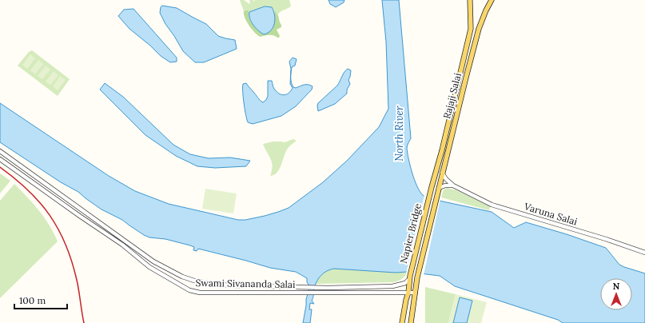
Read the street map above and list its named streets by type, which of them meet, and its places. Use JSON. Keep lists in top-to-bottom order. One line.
{"streets":{"main road":["Rajaji Salai","Napier Bridge"],"street":["Varuna Salai","Swami Sivananda Salai"]},"crossings":[["Rajaji Salai","Varuna Salai"],["Rajaji Salai","Napier Bridge"],["Napier Bridge","Swami Sivananda Salai"]],"water":["North River"],"scale_bar":"100 m","north":"top"}
